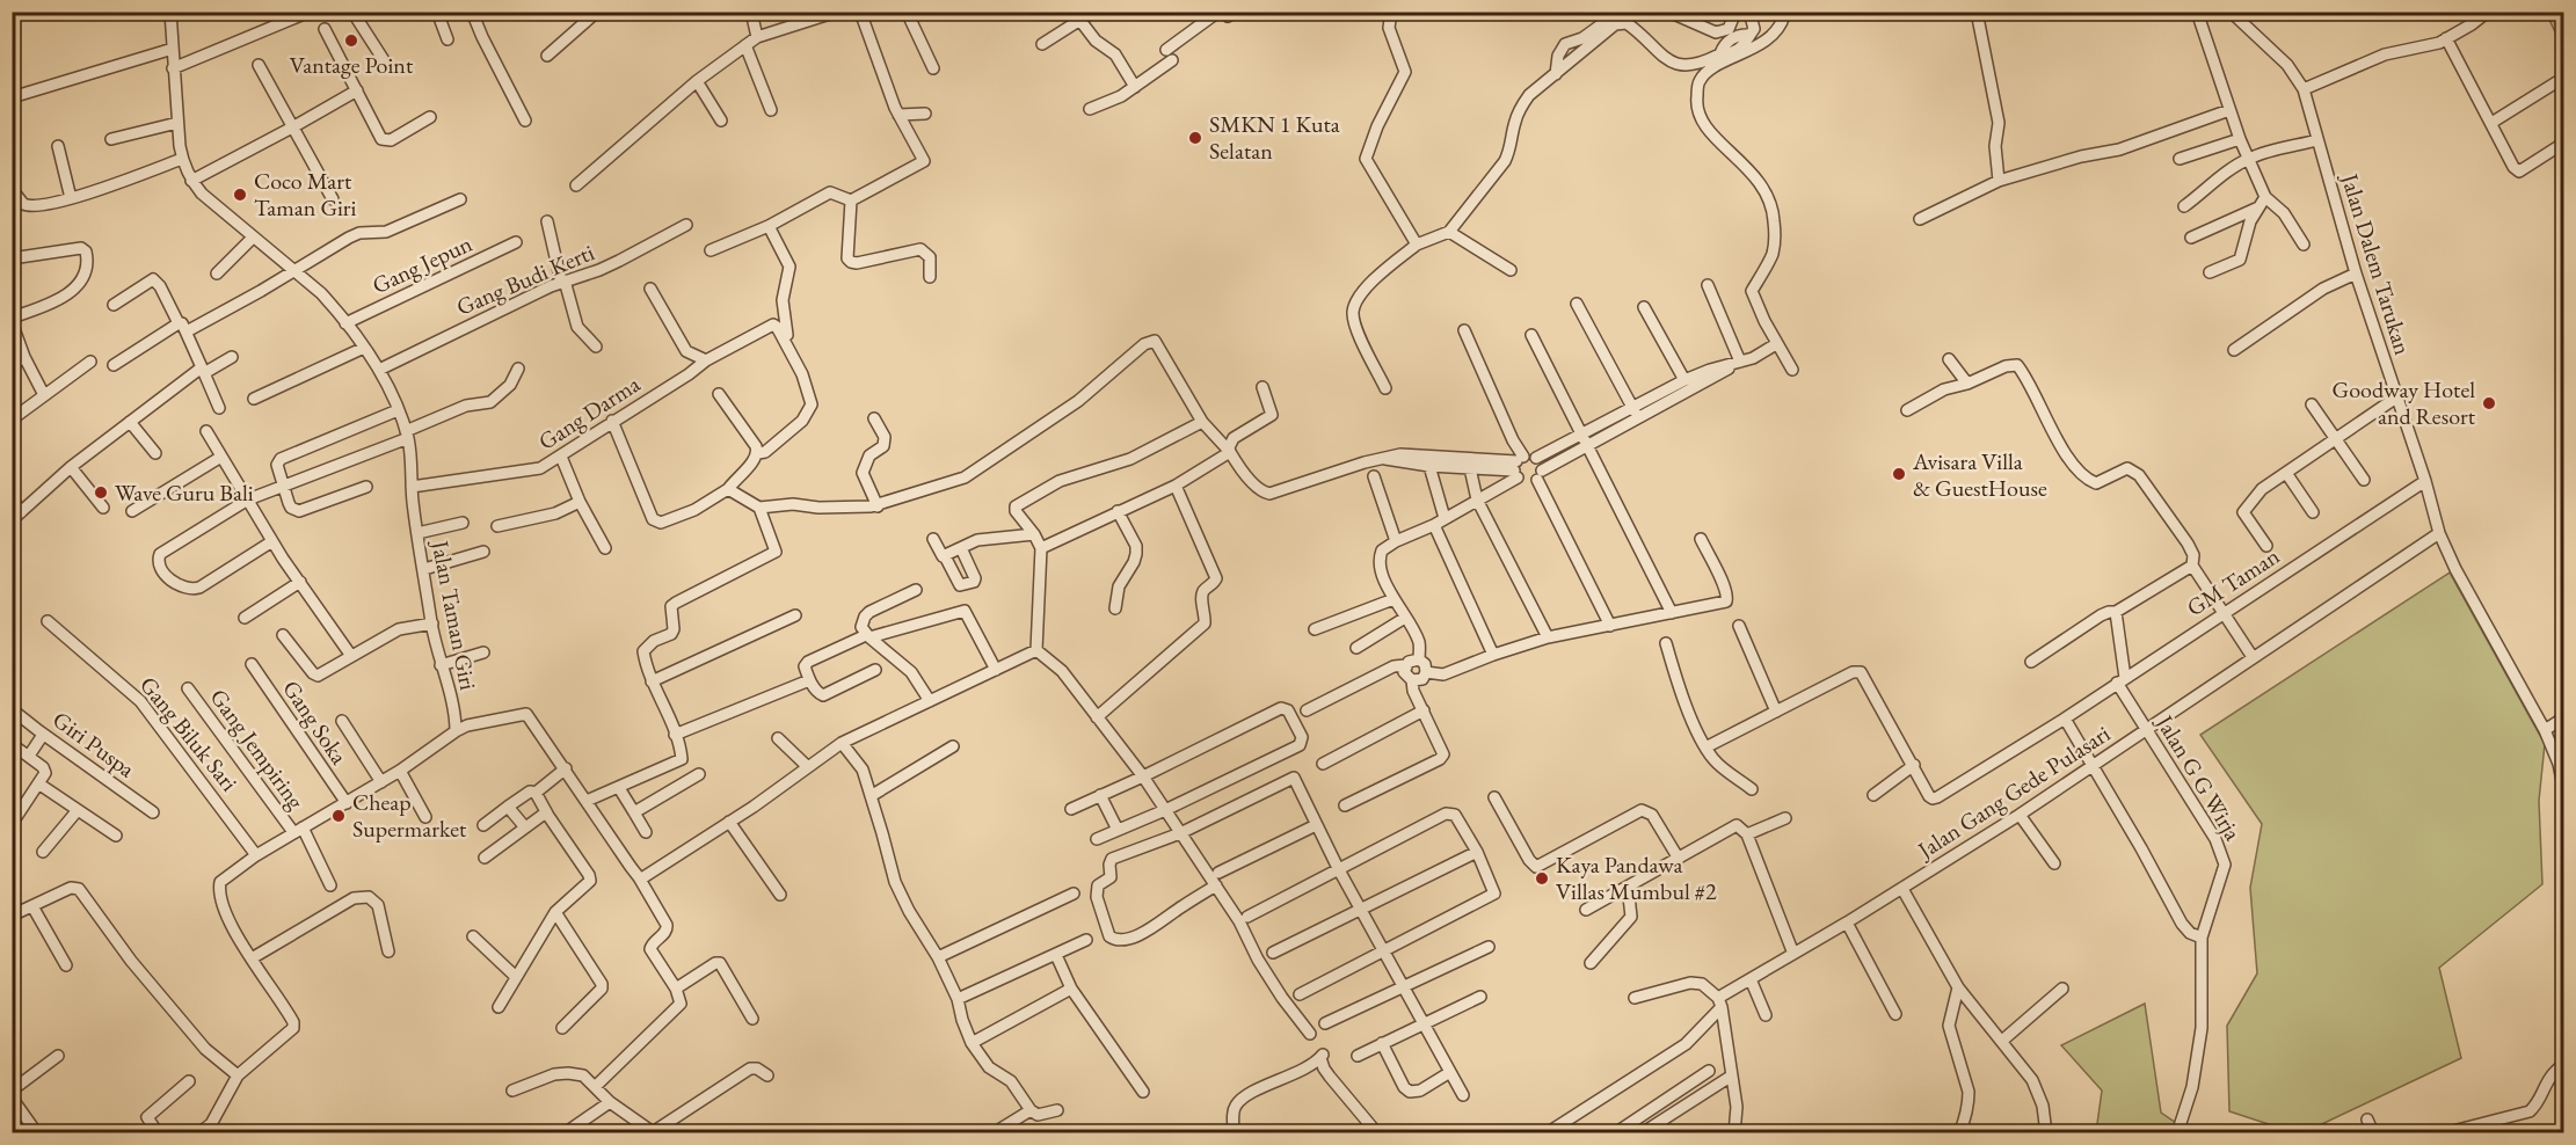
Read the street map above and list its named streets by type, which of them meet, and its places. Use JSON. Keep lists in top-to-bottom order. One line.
{"streets":{"street":["Gang Jepun","Jalan Dalem Tarukan","Gang Budi Kerti","Gang Darma","GM Taman","Jalan Taman Giri","Gang Soka","Gang Biluk Sari","Giri Puspa","Gang Jempiring","Jalan G G Wirja","Jalan Gang Gede Pulasari"]},"crossings":[["Gang Jepun","Jalan Taman Giri"],["Jalan Dalem Tarukan","GM Taman"],["Jalan Dalem Tarukan","Jalan Gang Gede Pulasari"],["Gang Budi Kerti","Jalan Taman Giri"],["Gang Darma","Jalan Taman Giri"],["GM Taman","Jalan G G Wirja"],["Jalan G G Wirja","Jalan Gang Gede Pulasari"]],"places":["Vantage Point","SMKN 1 Kuta Selatan","Coco Mart Taman Giri","Goodway Hotel and Resort","Avisara Villa & GuestHouse","Wave Guru Bali","Cheap Supermarket","Kaya Pandawa Villas Mumbul #2"]}
